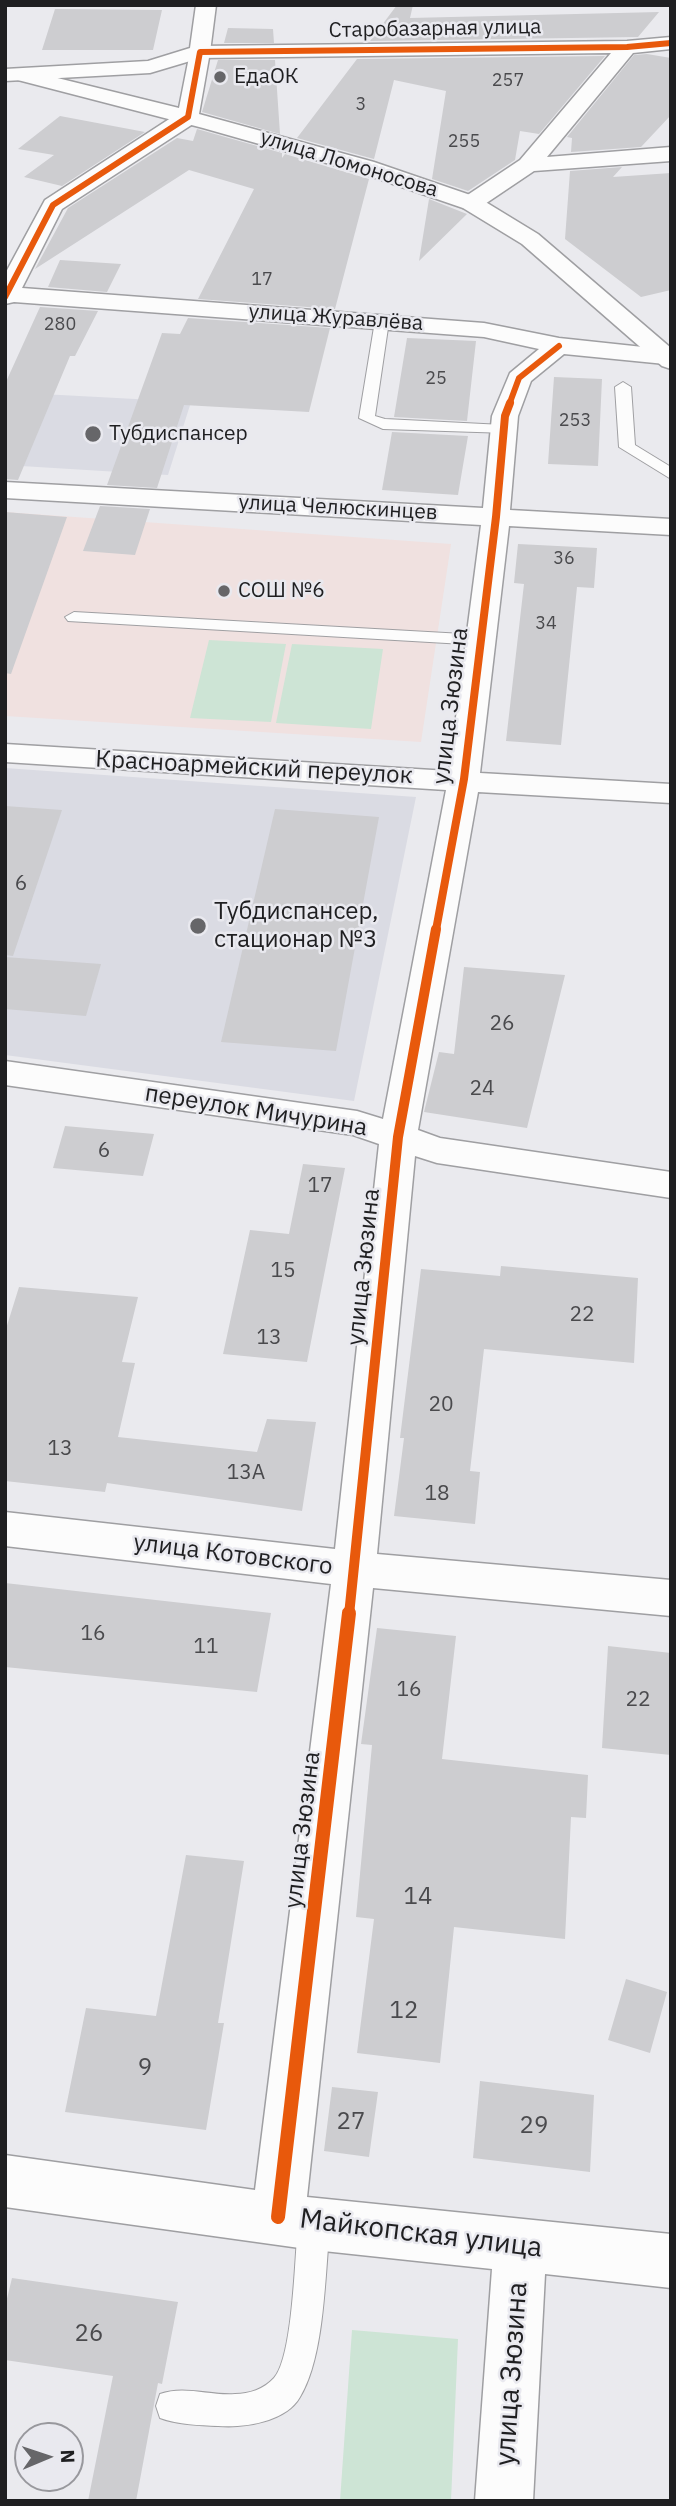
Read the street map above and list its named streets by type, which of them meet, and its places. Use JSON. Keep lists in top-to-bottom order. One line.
{"streets":{"street":["Старобазарная улица","улица Ломоносова","улица Журавлёва","улица Челюскинцев","улица Зюзина","Красноармейский переулок","переулок Мичурина","улица Котовского","Майкопская улица"]},"crossings":[["Старобазарная улица","улица Ломоносова"],["улица Журавлёва","улица Зюзина"],["улица Челюскинцев","улица Зюзина"],["улица Зюзина","Красноармейский переулок"],["улица Зюзина","переулок Мичурина"],["улица Зюзина","улица Котовского"],["улица Зюзина","Майкопская улица"]],"places":["ЕдаОК","Тубдиспансер","СОШ №6","Тубдиспансер, стационар №3"],"house_numbers":["257","3","255","17","280","25","253","36","34","6","26","24","6","17","15","22","13","20","13","13А","18","16","11","16","22","14","12","9","27","29","26"],"north":"right"}
